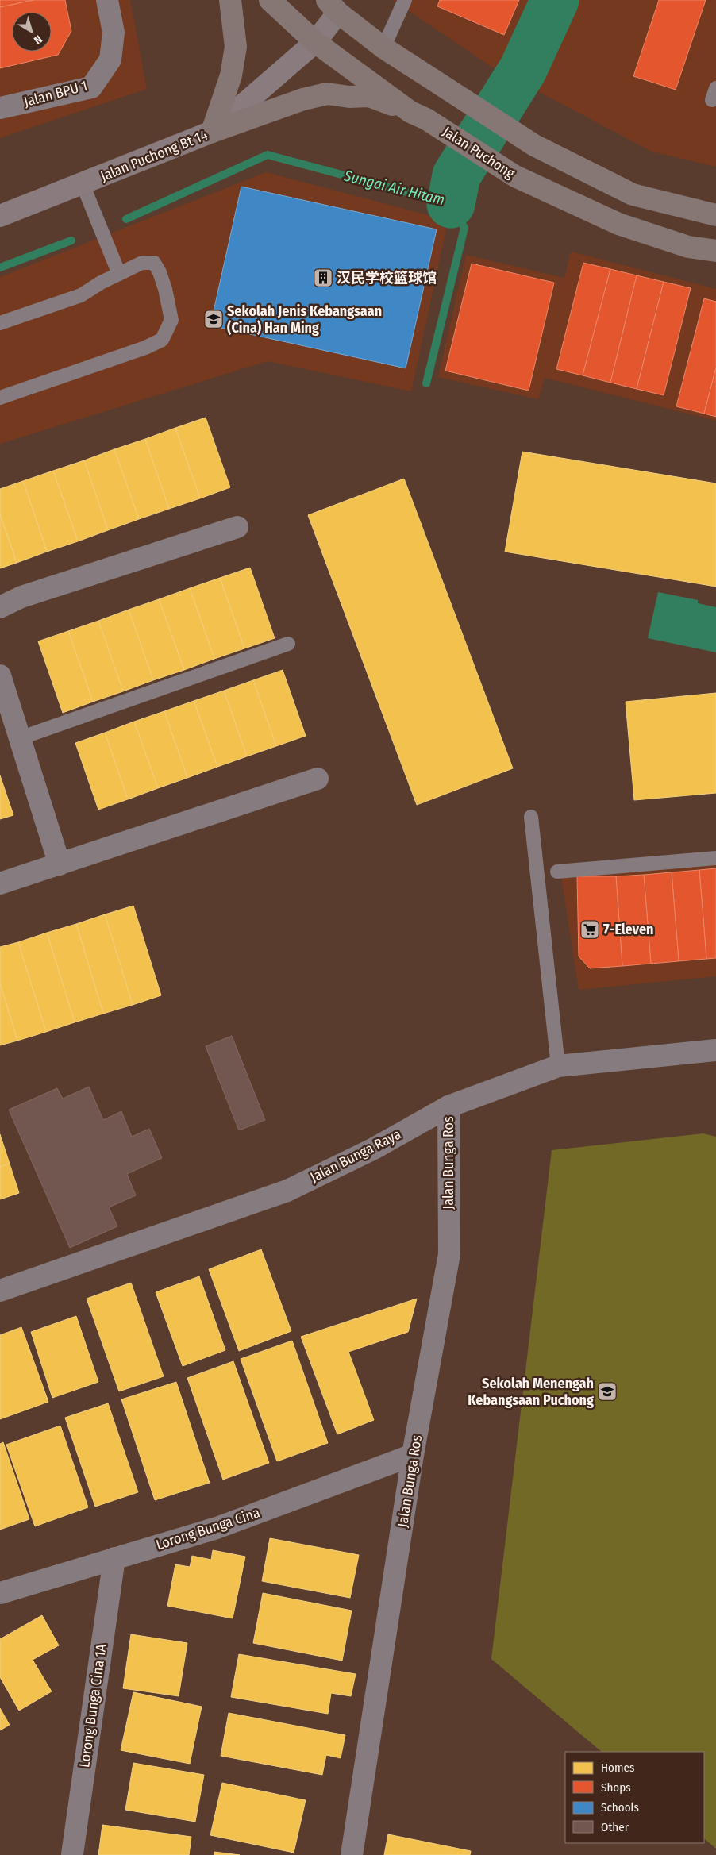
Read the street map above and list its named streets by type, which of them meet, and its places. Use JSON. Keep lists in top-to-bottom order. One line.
{"streets":{"main road":["Jalan Puchong"],"street":["Jalan BPU 1","Jalan Puchong Bt 14","Jalan Bunga Raya","Jalan Bunga Ros","Lorong Bunga Cina","Lorong Bunga Cina 1A"]},"crossings":[["Jalan Puchong","Jalan Puchong Bt 14"],["Jalan Bunga Raya","Jalan Bunga Ros"],["Jalan Bunga Ros","Lorong Bunga Cina"],["Lorong Bunga Cina","Lorong Bunga Cina 1A"]],"water":["Sungai Air Hitam"],"places":{"building":["汉民学校篮球馆"],"school or university":["Sekolah Jenis Kebangsaan (Cina) Han Ming","Sekolah Menengah Kebangsaan Puchong"],"supermarket":["7-Eleven"]},"legend":["Homes","Shops","Schools","Other"],"north":"bottom right"}
